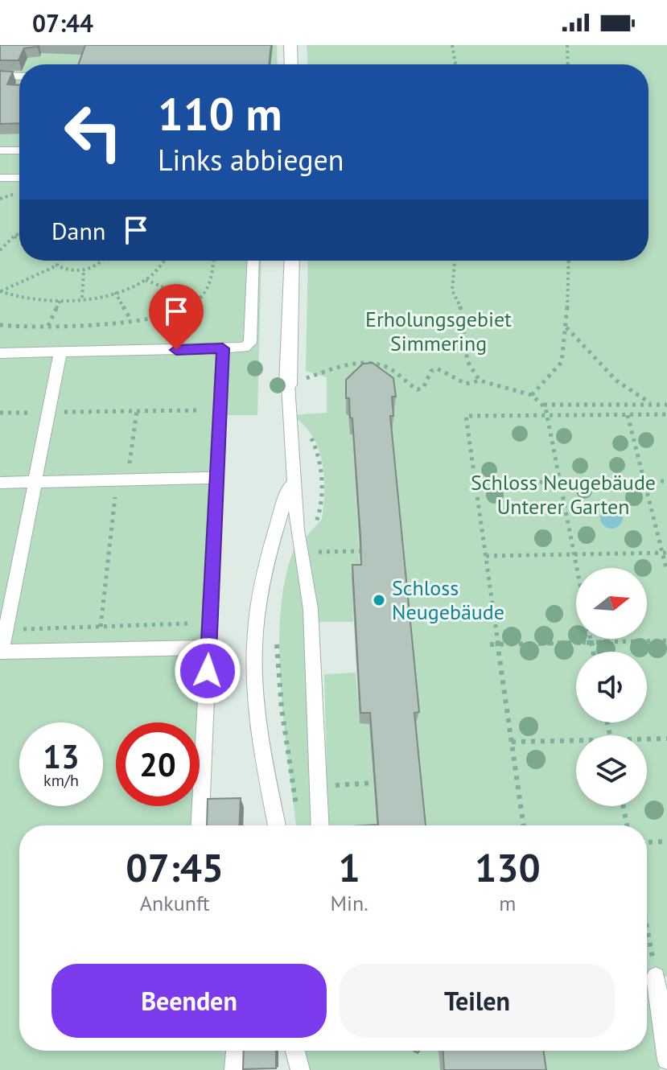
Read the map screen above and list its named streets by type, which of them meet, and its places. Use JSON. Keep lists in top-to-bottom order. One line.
{"parks":["Erholungsgebiet Simmering","Schloss Neugebäude Unterer Garten"],"places":["Schloss Neugebäude"],"north":"right","page":{"status":"07:44","turn":["110 m","Links abbiegen"],"then":"Dann","speed":"13 km/h","limit":"20","eta":["07:45","Ankunft","1","Min.","130","m"],"buttons":["Beenden","Teilen"]}}
